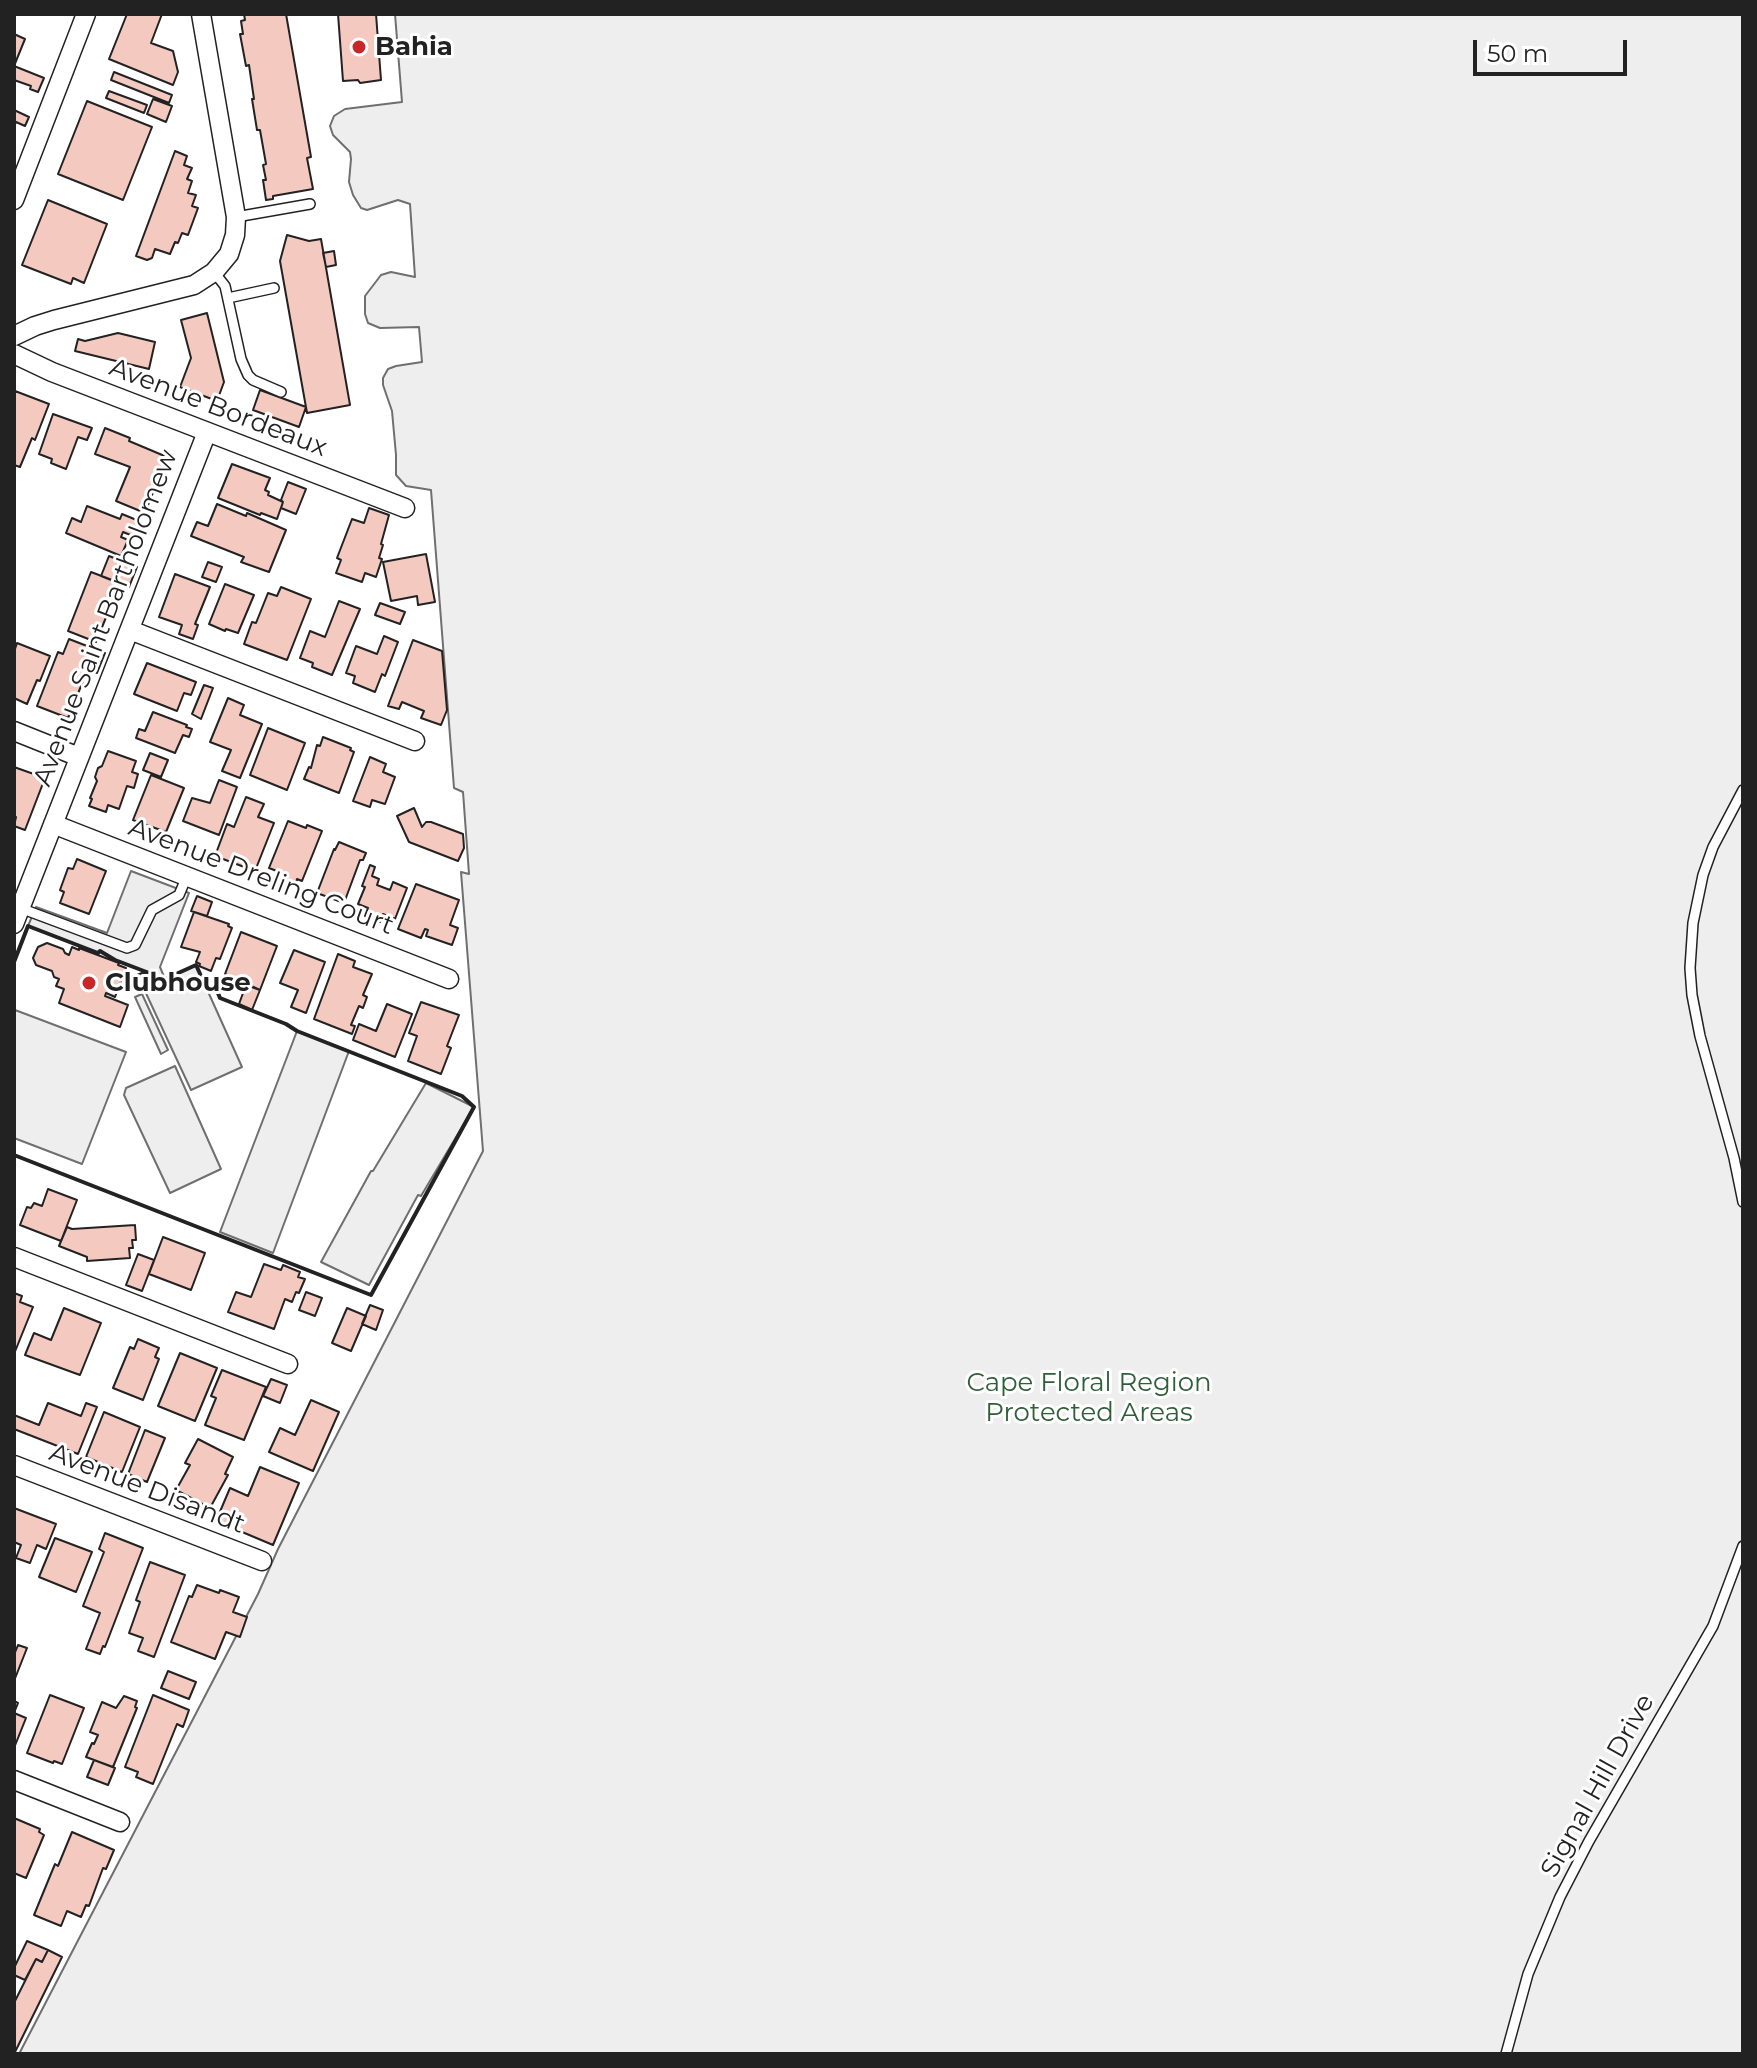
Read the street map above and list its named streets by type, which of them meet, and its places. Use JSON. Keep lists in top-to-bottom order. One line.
{"streets":{"street":["Avenue Bordeaux","Avenue Saint Bartholomew","Avenue Dreling Court","Avenue Disandt"],"lane":["Signal Hill Drive"]},"crossings":[["Avenue Bordeaux","Avenue Saint Bartholomew"],["Avenue Saint Bartholomew","Avenue Dreling Court"]],"parks":["Cape Floral Region Protected Areas"],"places":["Bahia","Clubhouse"],"scale_bar":"50 m"}
